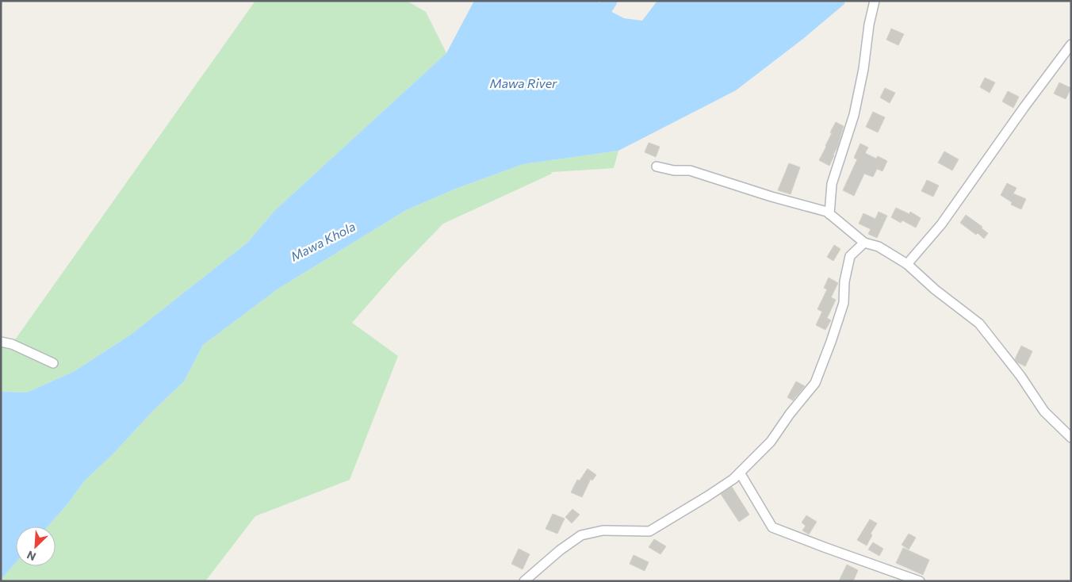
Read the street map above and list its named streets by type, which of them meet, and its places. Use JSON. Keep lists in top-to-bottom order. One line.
{"water":["Mawa River","Mawa Khola"],"north":"bottom left"}
